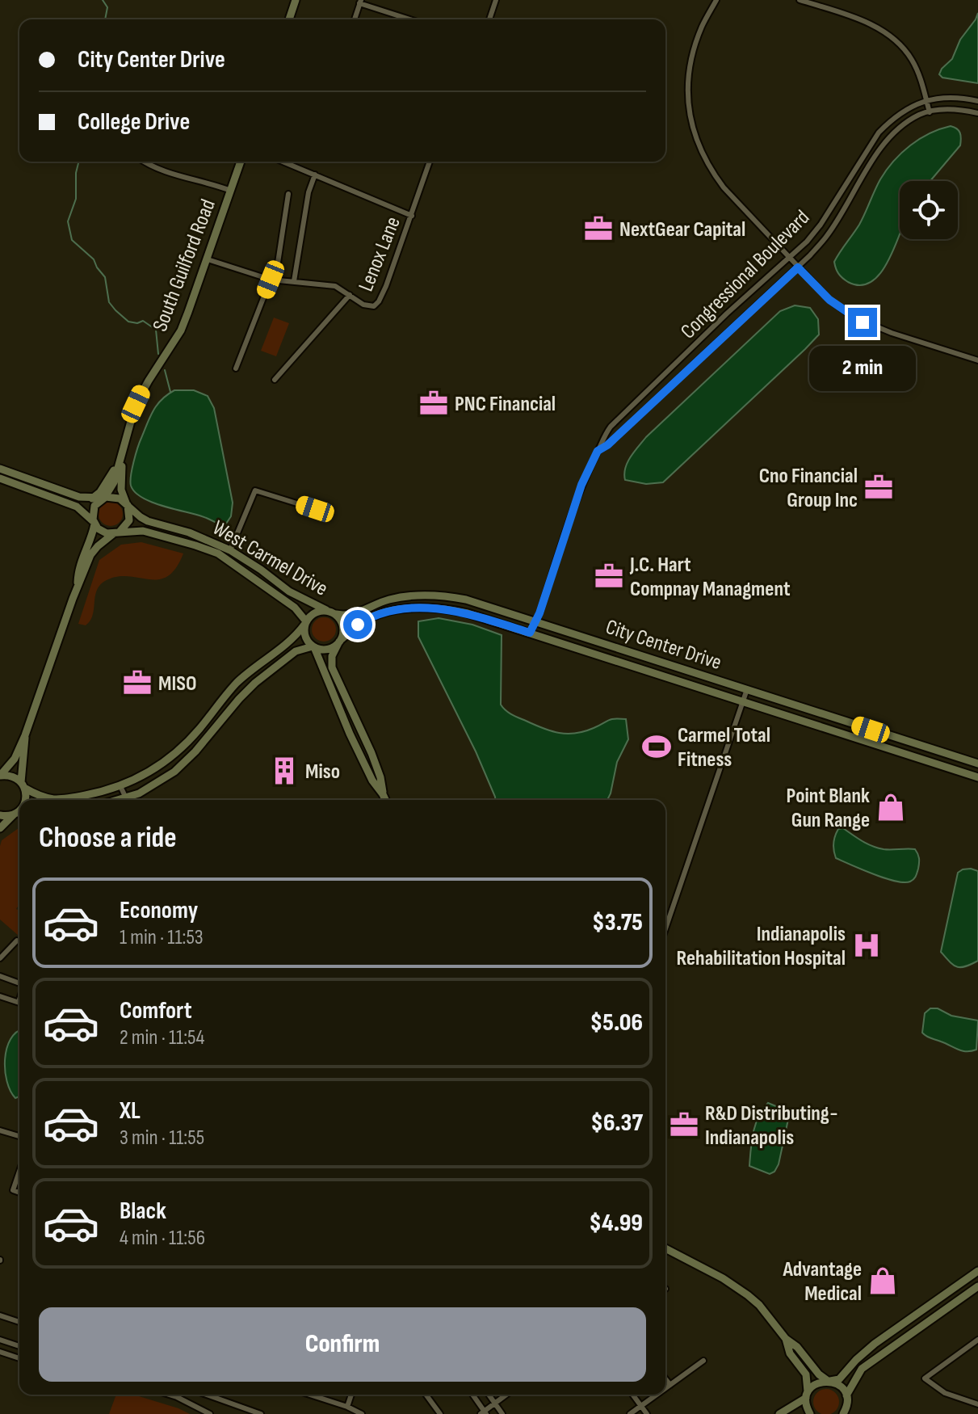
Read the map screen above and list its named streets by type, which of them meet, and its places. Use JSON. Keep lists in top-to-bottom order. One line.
{"streets":{"street":["Lenox Lane","South Guilford Road","Congressional Boulevard","West Carmel Drive","City Center Drive"]},"crossings":[["Lenox Lane","South Guilford Road"],["South Guilford Road","West Carmel Drive"],["Congressional Boulevard","City Center Drive"],["West Carmel Drive","City Center Drive"]],"places":{"office":["NextGear Capital","PNC Financial","Cno Financial Group Inc","J.C. Hart Compnay Managment","MISO","R&D Distributing- Indianapolis"],"sports":["Carmel Total Fitness"],"building":["Miso"],"shop":["Point Blank Gun Range","Advantage Medical"],"hospital":["Indianapolis Rehabilitation Hospital"]},"page":{"banner":["City Center Drive","College Drive"],"bubble":"2 min","heading":"Choose a ride","list":[{"name":"Economy","note":"1 min · 11:53","value":"$3.75"},{"name":"Comfort","note":"2 min · 11:54","value":"$5.06"},{"name":"XL","note":"3 min · 11:55","value":"$6.37"},{"name":"Black","note":"4 min · 11:56","value":"$4.99"}],"buttons":"Confirm"}}
